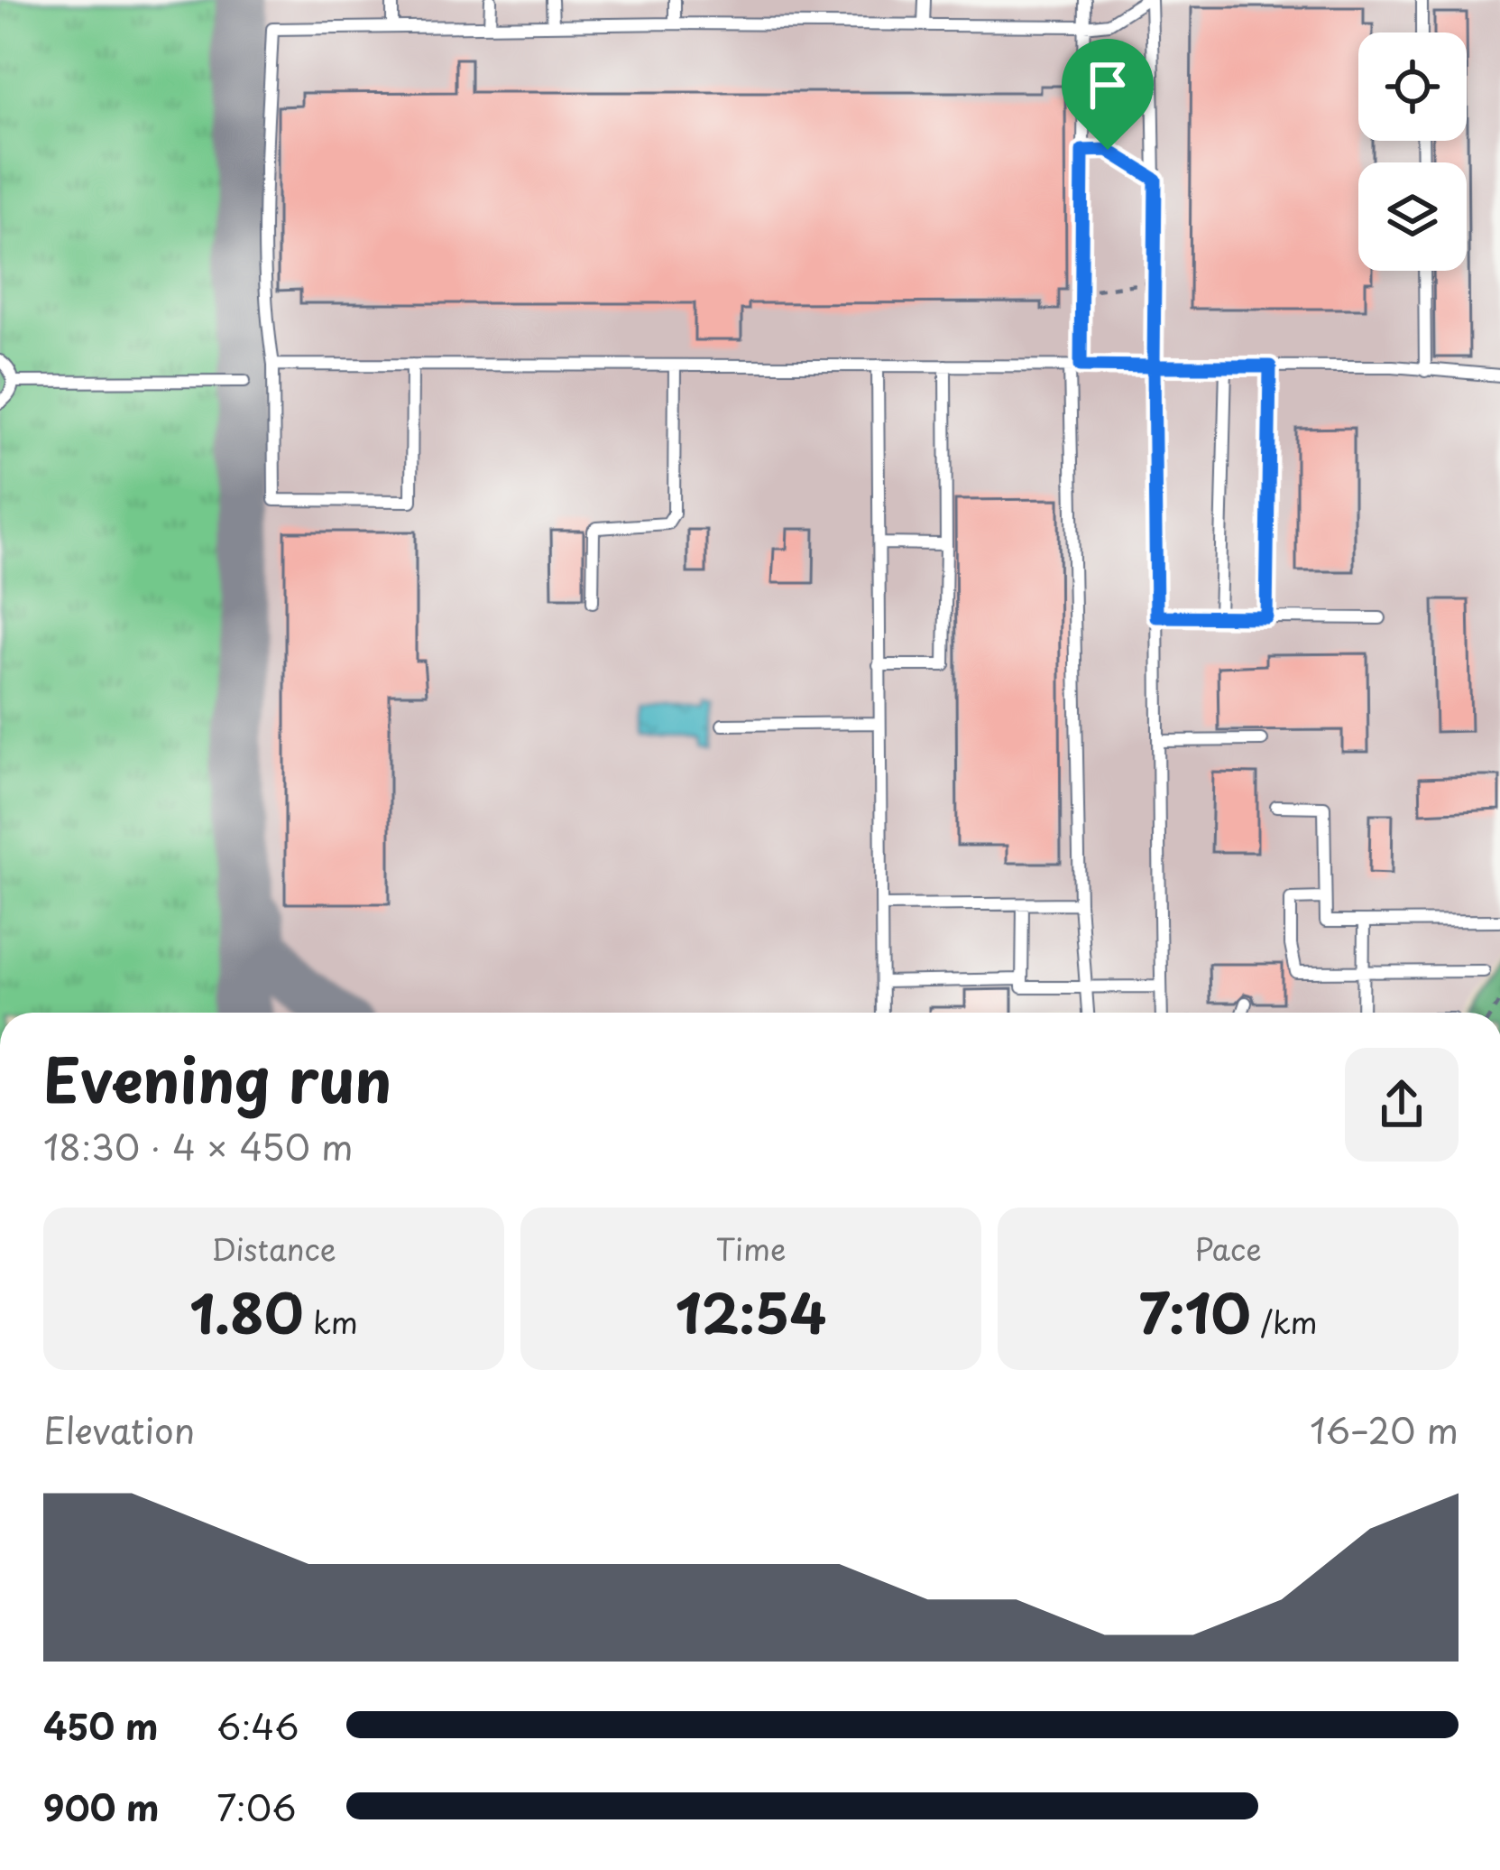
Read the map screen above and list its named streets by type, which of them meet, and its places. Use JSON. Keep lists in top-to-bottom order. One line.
{"page":{"heading":["Evening run","18:30 · 4 × 450 m"],"stats":[["Distance","1.80 km"],["Time","12:54"],["Pace","7:10 /km"]],"chart":["Elevation","16–20 m"],"list":[{"name":"450 m","note":"6:46"},{"name":"900 m","note":"7:06"}]}}
